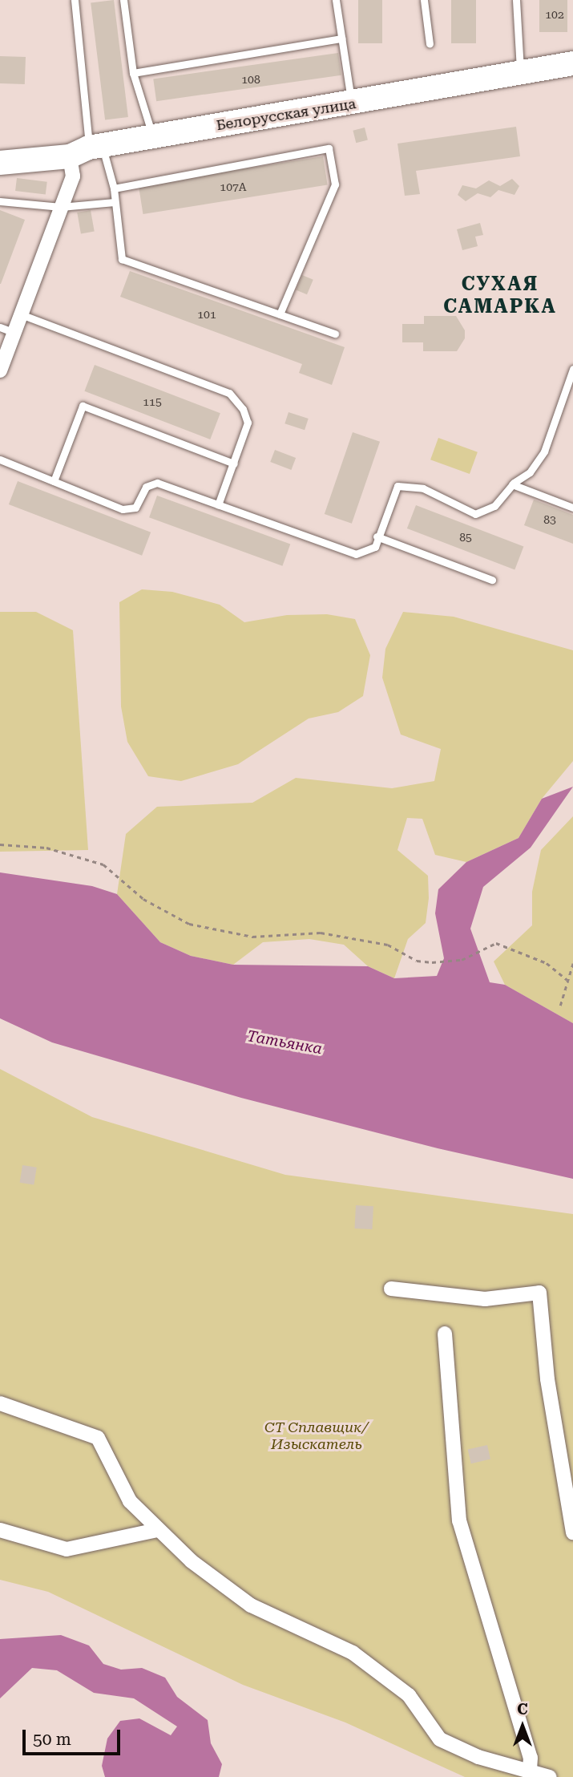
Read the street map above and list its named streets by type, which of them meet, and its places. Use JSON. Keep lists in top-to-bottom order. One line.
{"streets":{"main road":["Белорусская улица"]},"districts":["СУХАЯ САМАРКА"],"water":["Татьянка"],"parks":["СТ Сплавщик/ Изыскатель"],"house_numbers":["102","108","107А","101","115","83","85"],"scale_bar":"50 m","north":"top"}
